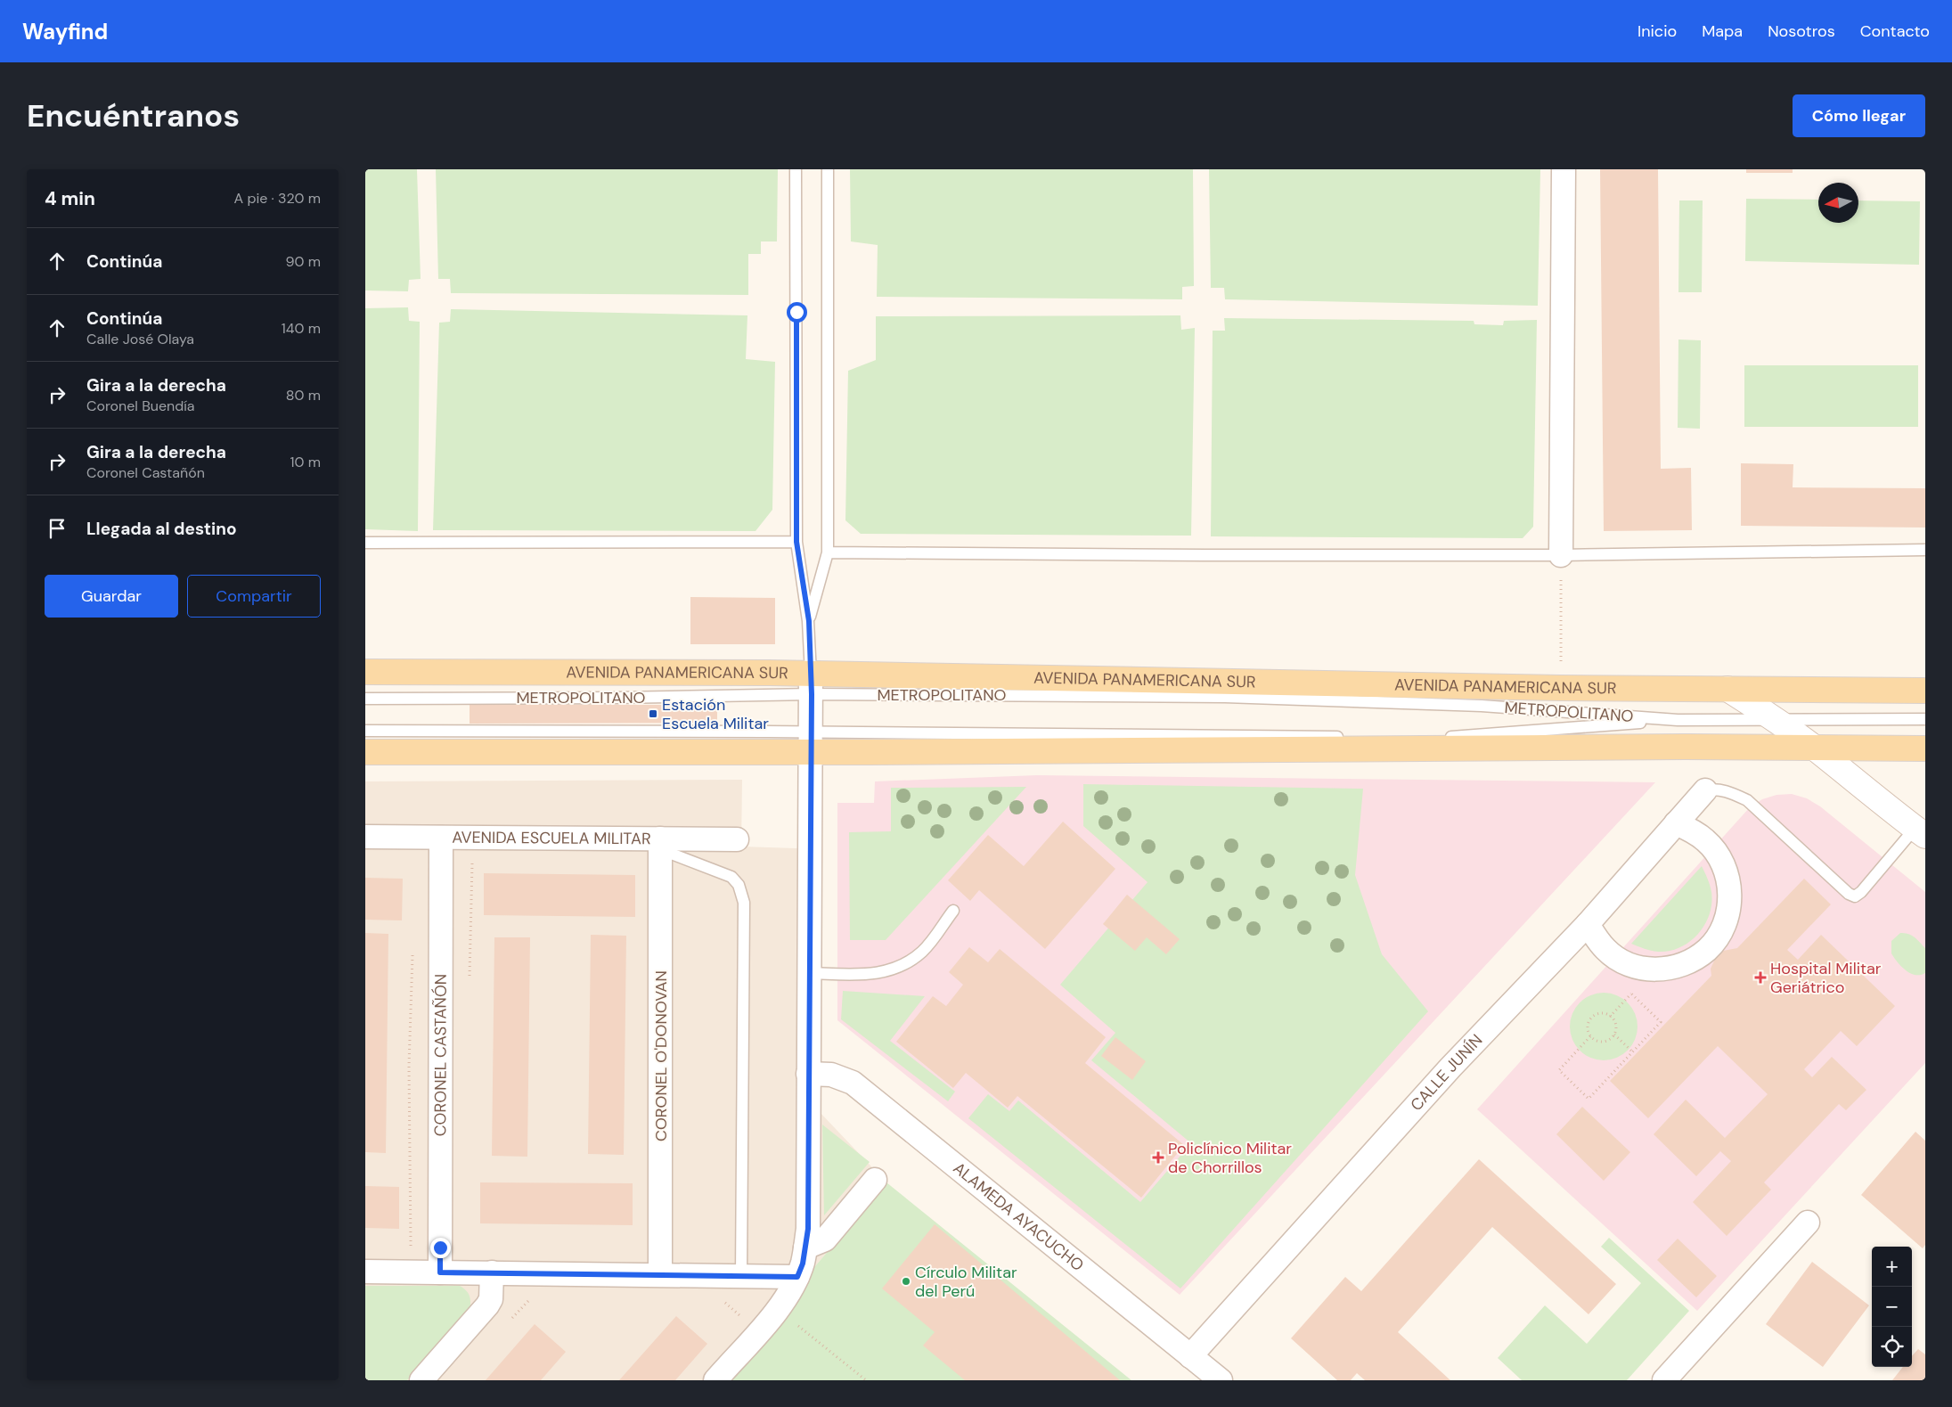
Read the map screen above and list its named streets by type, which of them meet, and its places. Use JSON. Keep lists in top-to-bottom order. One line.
{"streets":{"main road":["AVENIDA PANAMERICANA SUR"],"street":["AVENIDA ESCUELA MILITAR","CORONEL CASTAÑÓN","CORONEL O'DONOVAN","CALLE JUNÍN","ALAMEDA AYACUCHO"],"lane":["METROPOLITANO"]},"crossings":[["AVENIDA PANAMERICANA SUR","METROPOLITANO"],["AVENIDA ESCUELA MILITAR","CORONEL CASTAÑÓN"],["AVENIDA ESCUELA MILITAR","CORONEL O'DONOVAN"],["CALLE JUNÍN","ALAMEDA AYACUCHO"]],"places":{"transit":["Estación Escuela Militar"],"health":["Hospital Militar Geriátrico","Policlínico Militar de Chorrillos"],"other":["Círculo Militar del Perú"]},"north":"left","page":{"header":"Wayfind","nav":["Inicio","Mapa","Nosotros","Contacto"],"buttons":["Cómo llegar",["Guardar","Compartir"]],"title":"Encuéntranos","heading":["4 min","A pie · 320 m"],"list":[["Continúa","90 m"],["Continúa","Calle José Olaya","140 m"],["Gira a la derecha","Coronel Buendía","80 m"],["Gira a la derecha","Coronel Castañón","10 m"],"Llegada al destino"],"map_buttons":["+","−"]}}
